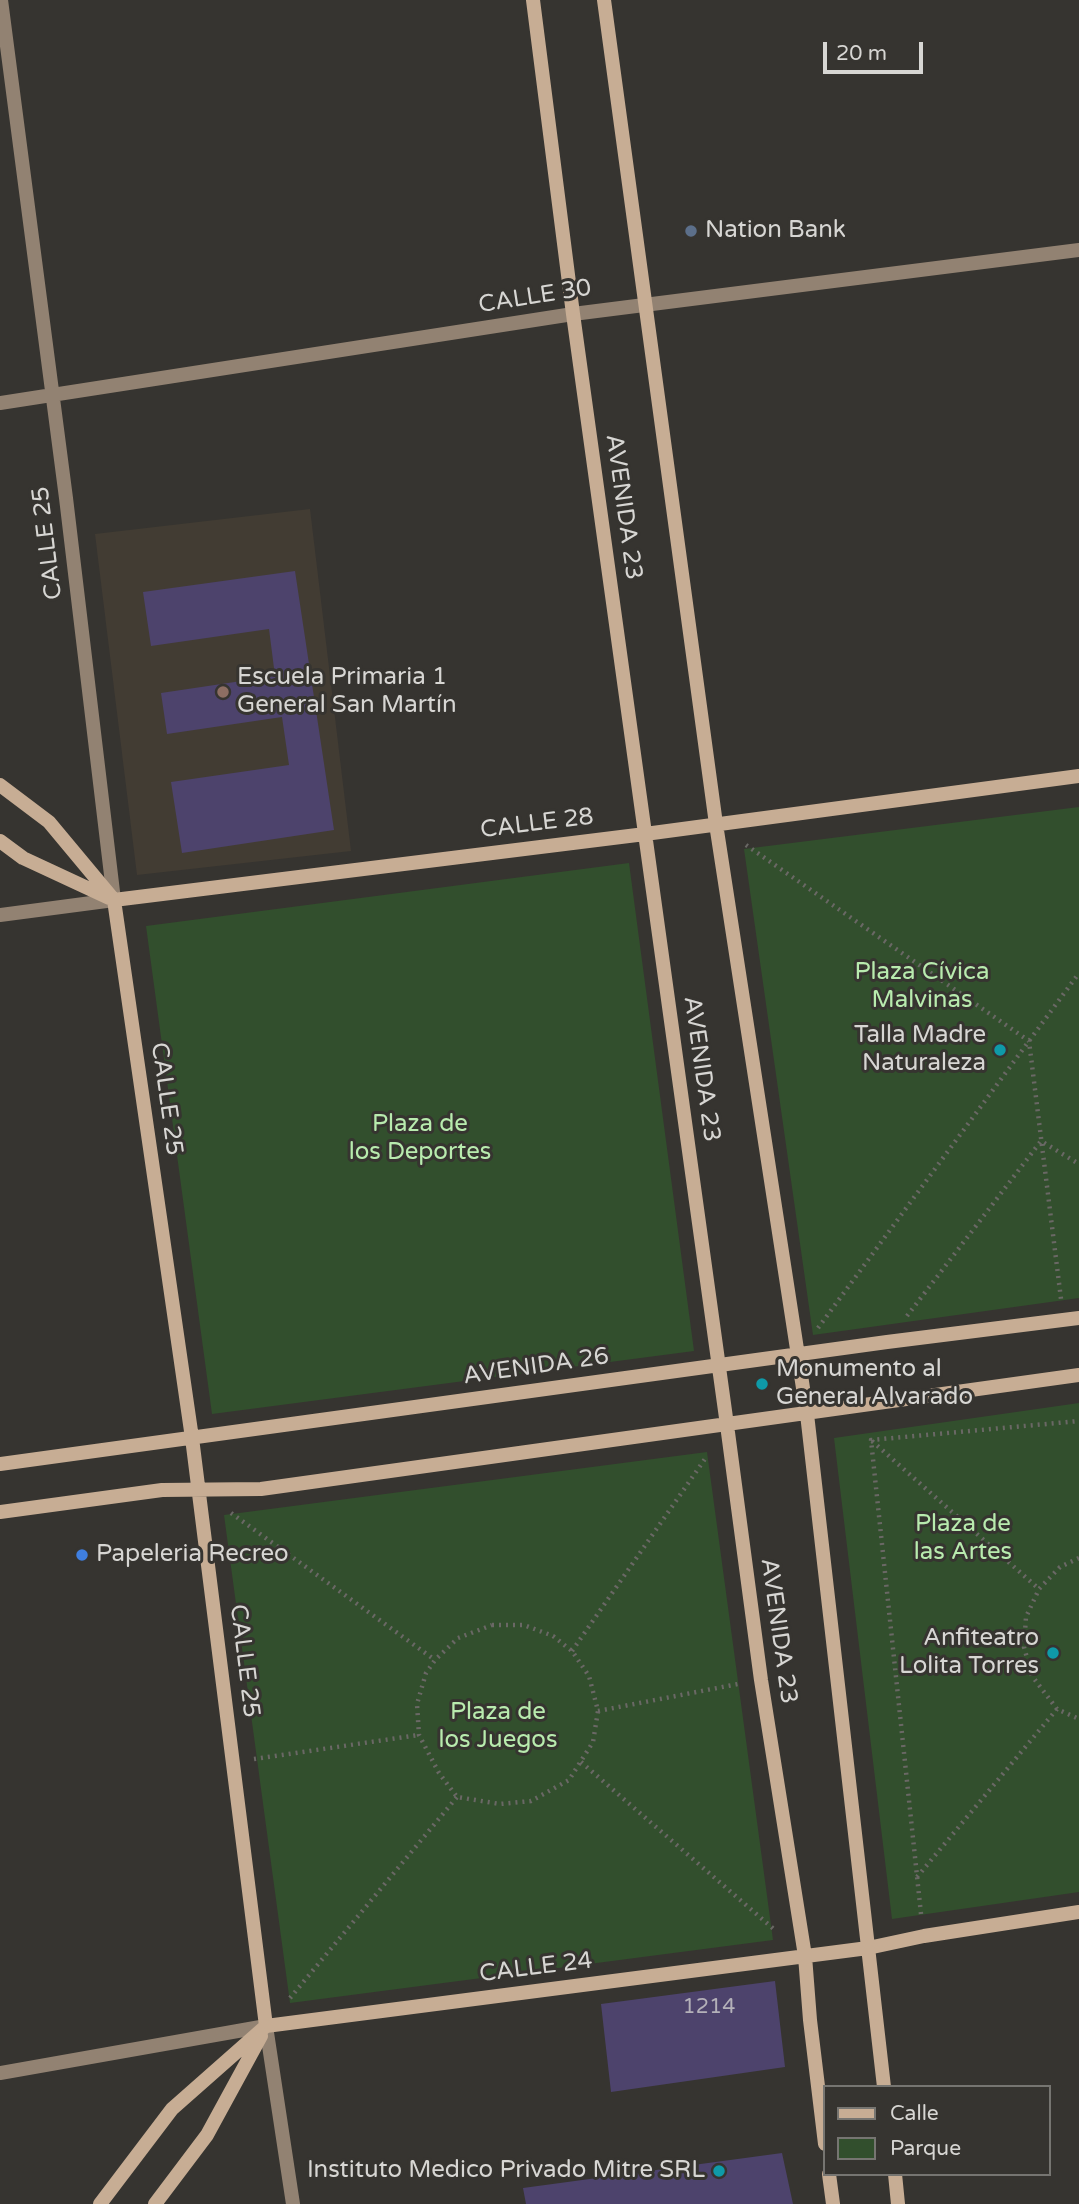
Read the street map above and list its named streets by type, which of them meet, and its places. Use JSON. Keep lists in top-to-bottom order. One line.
{"streets":{"main road":["AVENIDA 23","CALLE 25","CALLE 28","AVENIDA 26","CALLE 24"],"street":["CALLE 30"]},"crossings":[["CALLE 30","AVENIDA 23"],["CALLE 30","CALLE 25"],["AVENIDA 23","CALLE 28"],["AVENIDA 23","AVENIDA 26"],["AVENIDA 23","CALLE 24"],["CALLE 25","CALLE 28"],["CALLE 25","AVENIDA 26"],["CALLE 25","CALLE 24"]],"parks":["Plaza Cívica Malvinas","Plaza de los Deportes","Plaza de las Artes","Plaza de los Juegos"],"places":["Nation Bank","Escuela Primaria 1 General San Martín","Talla Madre Naturaleza","Monumento al General Alvarado","Papeleria Recreo","Anfiteatro Lolita Torres","Instituto Medico Privado Mitre SRL"],"house_numbers":["1214"],"legend":["Calle","Parque"],"scale_bar":"20 m"}
